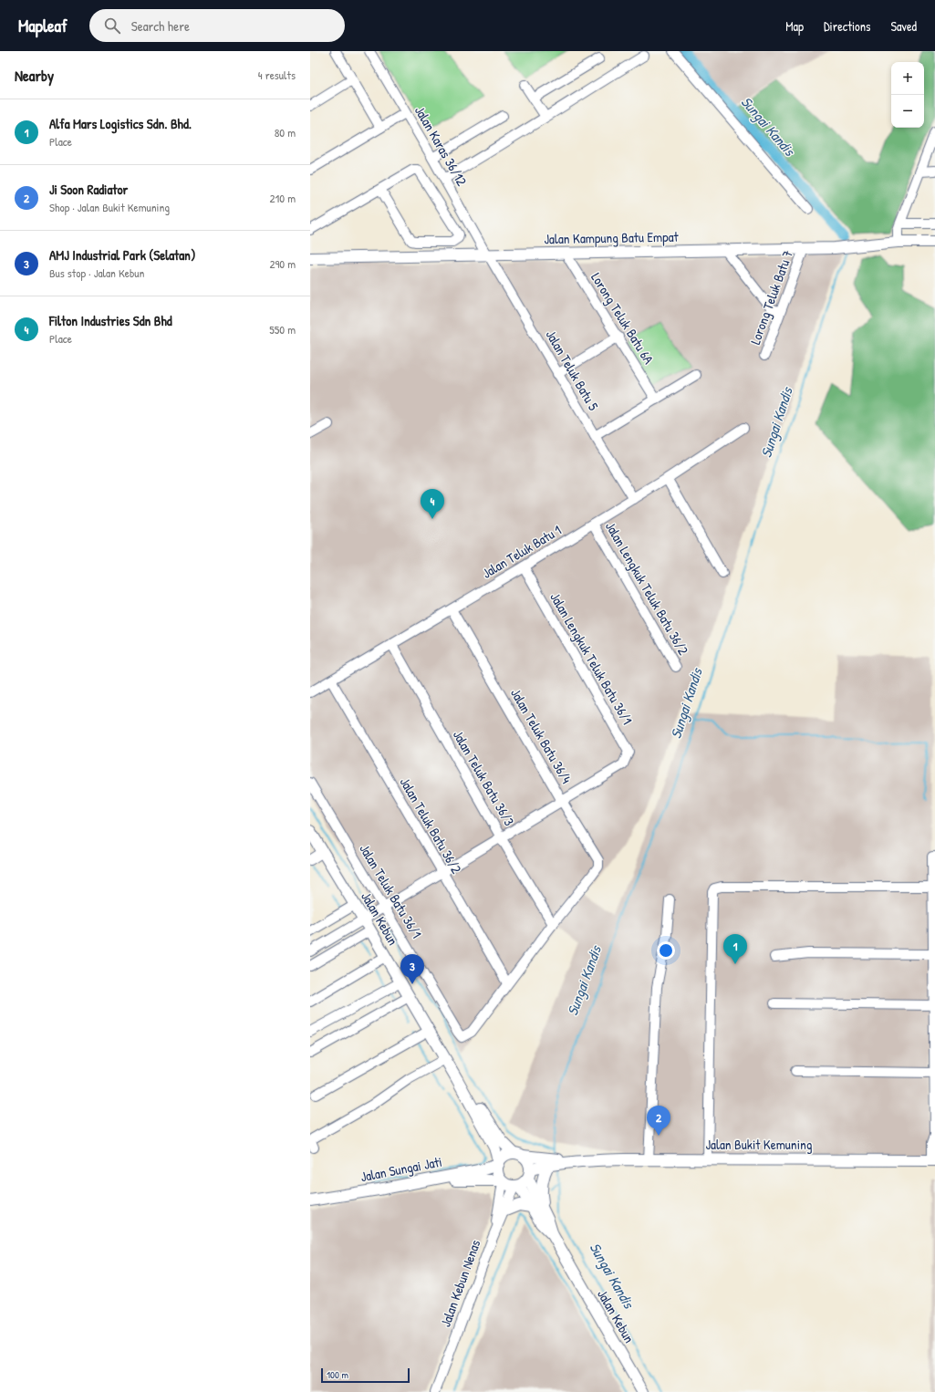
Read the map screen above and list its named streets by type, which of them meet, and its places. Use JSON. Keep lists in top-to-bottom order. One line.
{"streets":{"main road":["Jalan Kampung Batu Empat","Jalan Kebun","Jalan Bukit Kemuning","Jalan Sungai Jati"],"street":["Jalan Karas 36/12","Lorong Teluk Batu 7","Lorong Teluk Batu 6A","Jalan Teluk Batu 5","Jalan Teluk Batu 1","Jalan Lengkuk Teluk Batu 36/2","Jalan Lengkuk Teluk Batu 36/1","Jalan Teluk Batu 36/4","Jalan Teluk Batu 36/3","Jalan Teluk Batu 36/2","Jalan Teluk Batu 36/1","Jalan Kebun Nenas"]},"crossings":[["Jalan Karas 36/12","Jalan Kampung Batu Empat"],["Jalan Karas 36/12","Jalan Teluk Batu 5"],["Jalan Kampung Batu Empat","Lorong Teluk Batu 7"],["Jalan Kampung Batu Empat","Lorong Teluk Batu 6A"],["Jalan Kampung Batu Empat","Jalan Teluk Batu 5"],["Jalan Teluk Batu 5","Jalan Teluk Batu 1"],["Jalan Teluk Batu 1","Jalan Lengkuk Teluk Batu 36/2"],["Jalan Teluk Batu 1","Jalan Lengkuk Teluk Batu 36/1"],["Jalan Teluk Batu 1","Jalan Teluk Batu 36/4"],["Jalan Teluk Batu 1","Jalan Teluk Batu 36/3"],["Jalan Teluk Batu 1","Jalan Teluk Batu 36/2"],["Jalan Lengkuk Teluk Batu 36/1","Jalan Teluk Batu 36/4"],["Jalan Teluk Batu 36/4","Jalan Teluk Batu 36/3"],["Jalan Teluk Batu 36/2","Jalan Teluk Batu 36/1"],["Jalan Kebun","Jalan Bukit Kemuning"],["Jalan Kebun","Jalan Sungai Jati"],["Jalan Kebun","Jalan Kebun Nenas"],["Jalan Bukit Kemuning","Jalan Sungai Jati"],["Jalan Bukit Kemuning","Jalan Kebun Nenas"],["Jalan Sungai Jati","Jalan Kebun Nenas"]],"water":["Sungai Kandis"],"scale_bar":"100 m","page":{"header":"Mapleaf","search":"Search here","nav":["Map","Directions","Saved"],"heading":["Nearby","4 results"],"map_buttons":["+","−"],"list":[{"mark":"1","name":"Alfa Mars Logistics Sdn. Bhd.","note":"Place","value":"80 m"},{"mark":"2","name":"Ji Soon Radiator","note":"Shop · Jalan Bukit Kemuning","value":"210 m"},{"mark":"3","name":"AMJ Industrial Park (Selatan)","note":"Bus stop · Jalan Kebun","value":"290 m"},{"mark":"4","name":"Filton Industries Sdn Bhd","note":"Place","value":"550 m"}],"pins":["4","1","3","2"],"scale":"100 m"}}
